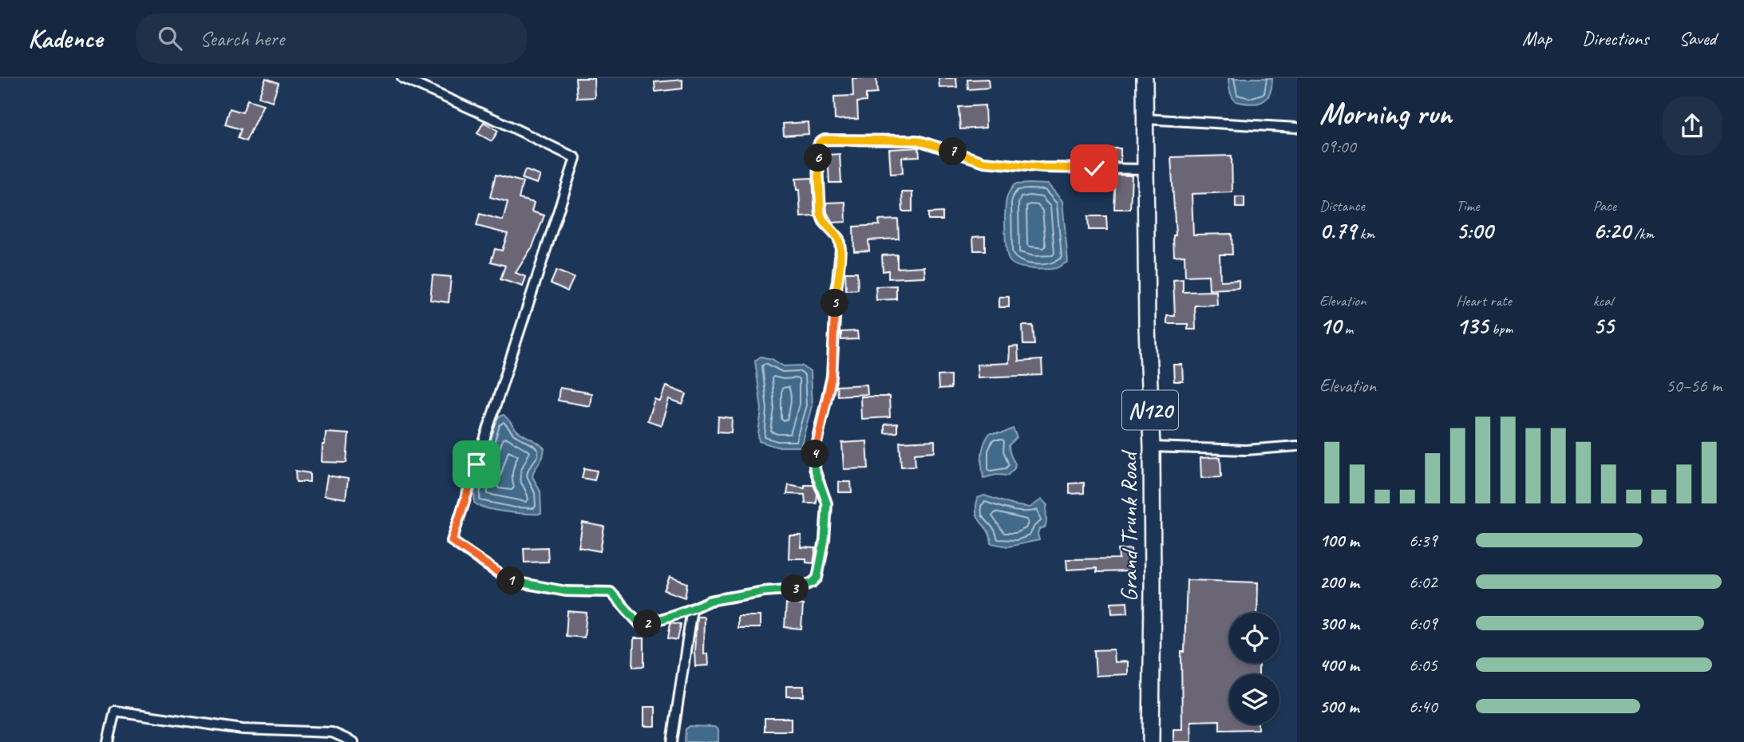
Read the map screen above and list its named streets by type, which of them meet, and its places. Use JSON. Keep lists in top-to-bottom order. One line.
{"streets":{"highway":["N120","Grand Trunk Road"]},"page":{"header":"Kadence","search":"Search here","nav":["Map","Directions","Saved"],"heading":["Morning run","09:00"],"pins":["7","6","5","4","1","3","2"],"stats":[["Distance","0.79 km"],["Time","5:00"],["Pace","6:20 /km"],["Elevation","10 m"],["Heart rate","135 bpm"],["kcal","55"]],"chart":["Elevation","50–56 m"],"list":[{"name":"100 m","note":"6:39"},{"name":"200 m","note":"6:02"},{"name":"300 m","note":"6:09"},{"name":"400 m","note":"6:05"},{"name":"500 m","note":"6:40"}]}}
